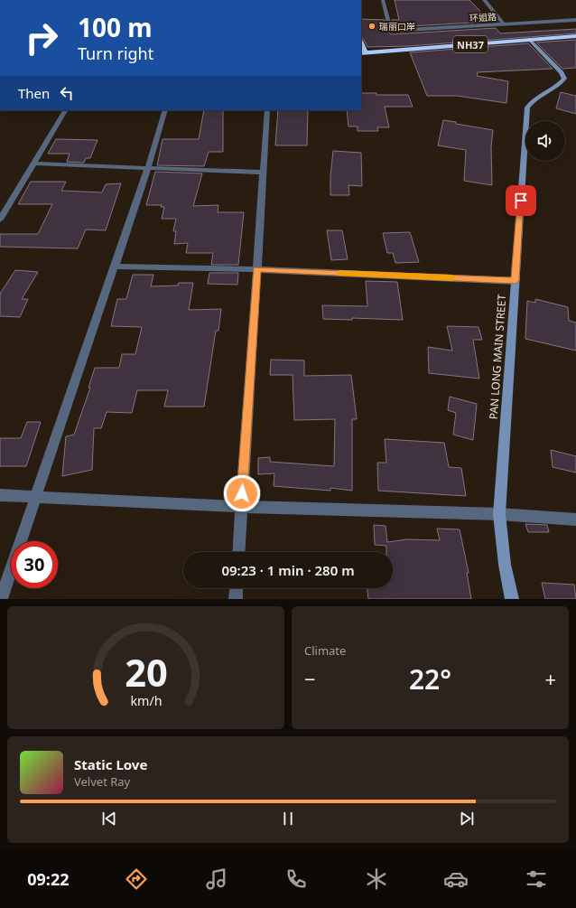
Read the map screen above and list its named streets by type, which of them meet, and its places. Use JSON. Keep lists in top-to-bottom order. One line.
{"streets":{"highway":["NH37"],"street":["环姐路","PAN LONG MAIN STREET"]},"crossings":[["NH37","PAN LONG MAIN STREET"]],"places":["瑞丽口岸"],"page":{"turn":["100 m","Turn right"],"then":"Then","limit":"30","trip":"09:23 · 1 min · 280 m","tile":"Climate","heat":["−","22°","+"],"song":["Static Love","Velvet Ray"],"tabs":"09:22","gauge":["20","km/h"]}}
